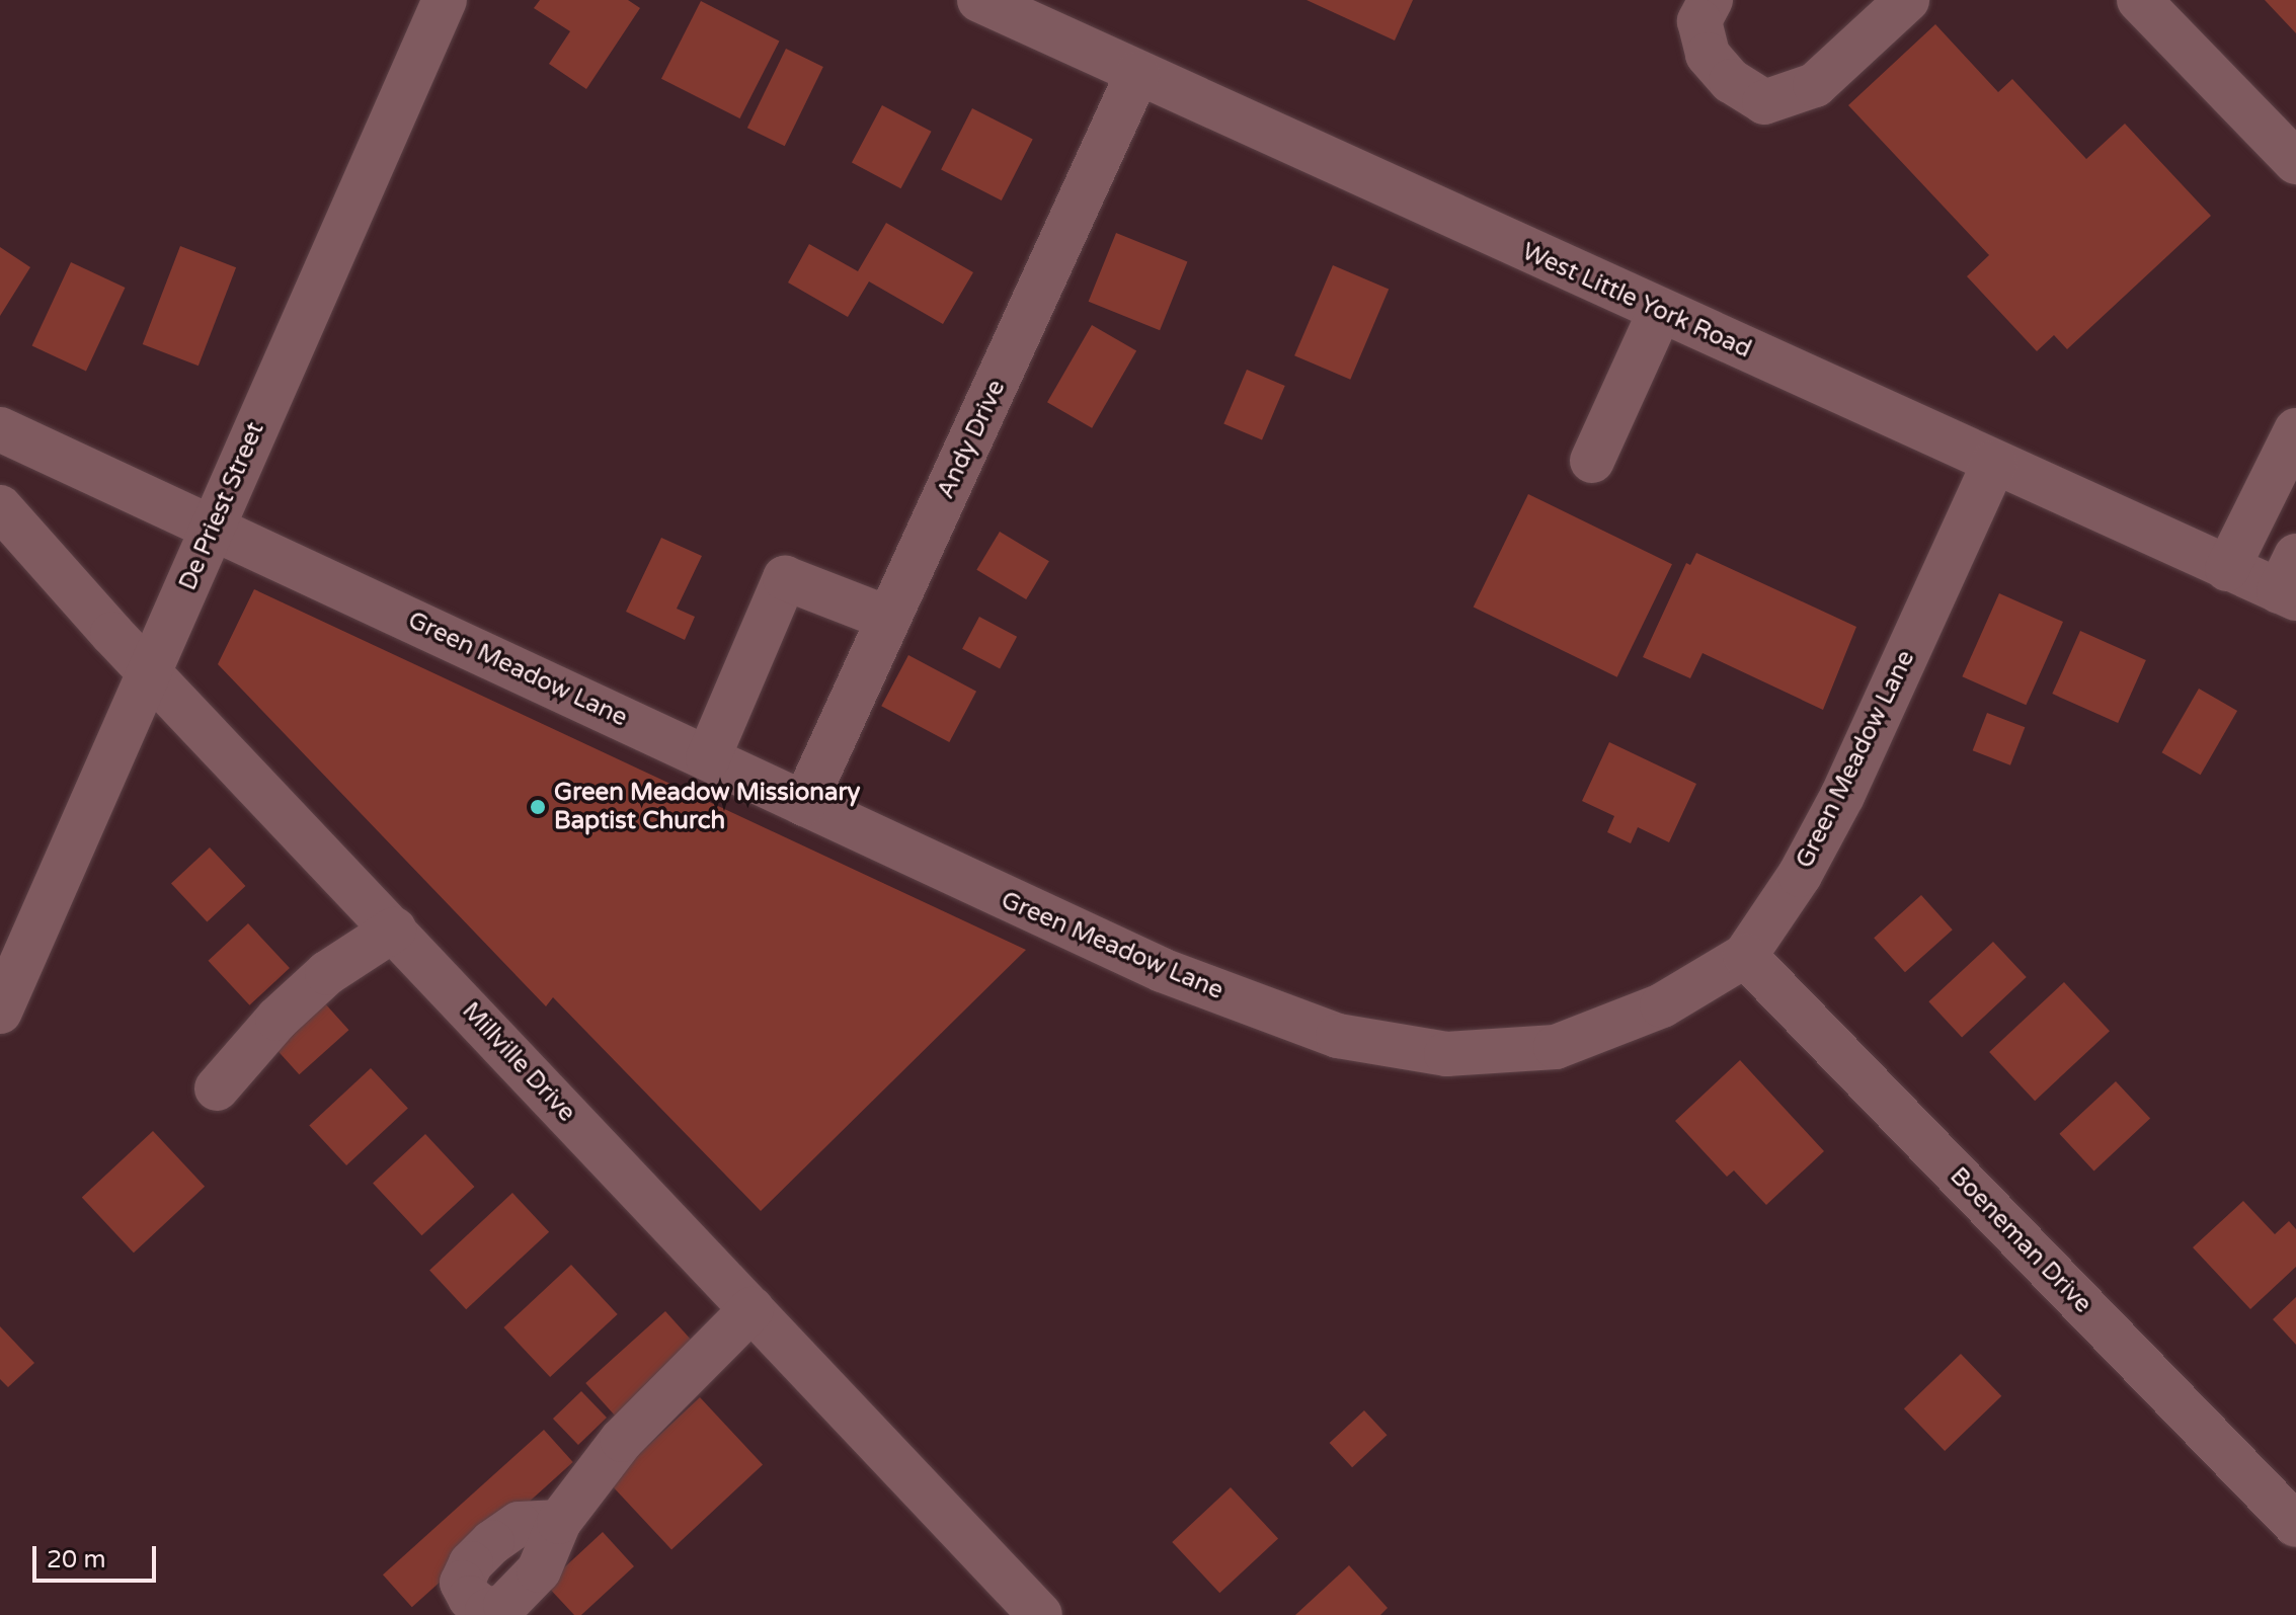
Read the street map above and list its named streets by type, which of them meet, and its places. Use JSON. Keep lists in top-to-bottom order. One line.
{"streets":{"street":["West Little York Road","Andy Drive","De Priest Street","Green Meadow Lane","Millville Drive","Boeneman Drive"]},"crossings":[["West Little York Road","Andy Drive"],["West Little York Road","Green Meadow Lane"],["Andy Drive","Green Meadow Lane"],["De Priest Street","Green Meadow Lane"],["De Priest Street","Millville Drive"],["Green Meadow Lane","Boeneman Drive"]],"places":["Green Meadow Missionary Baptist Church"],"scale_bar":"20 m"}
